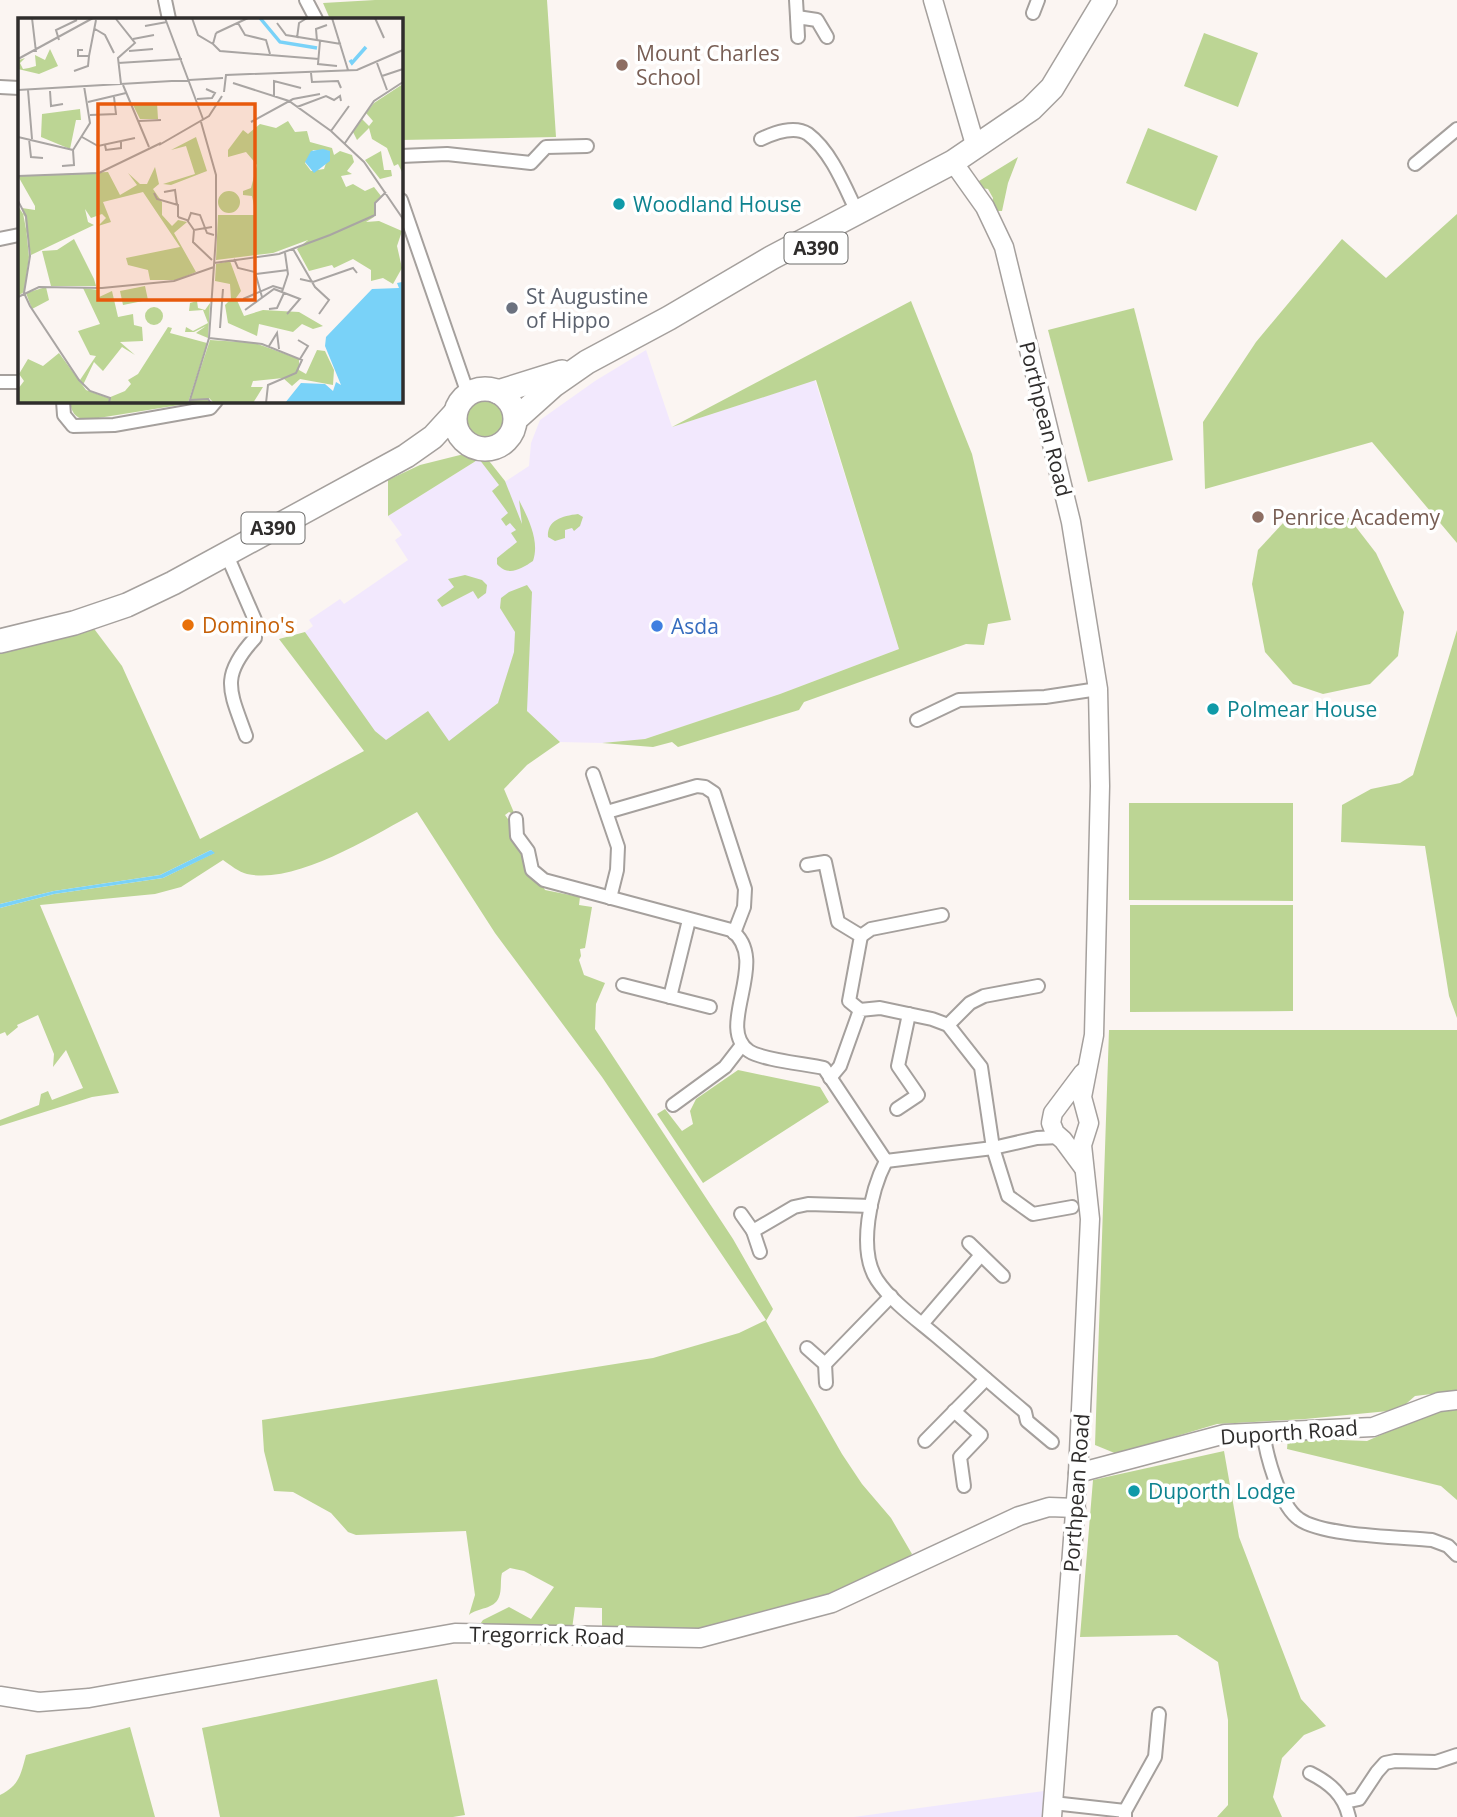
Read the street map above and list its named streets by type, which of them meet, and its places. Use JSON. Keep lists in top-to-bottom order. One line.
{"streets":{"highway":["A390"],"street":["Porthpean Road","Duporth Road","Tregorrick Road"]},"crossings":[["A390","Porthpean Road"],["Porthpean Road","Duporth Road"],["Porthpean Road","Tregorrick Road"]],"places":["Mount Charles School","Woodland House","St Augustine of Hippo","Penrice Academy","Domino's","Asda","Polmear House","Duporth Lodge"]}
